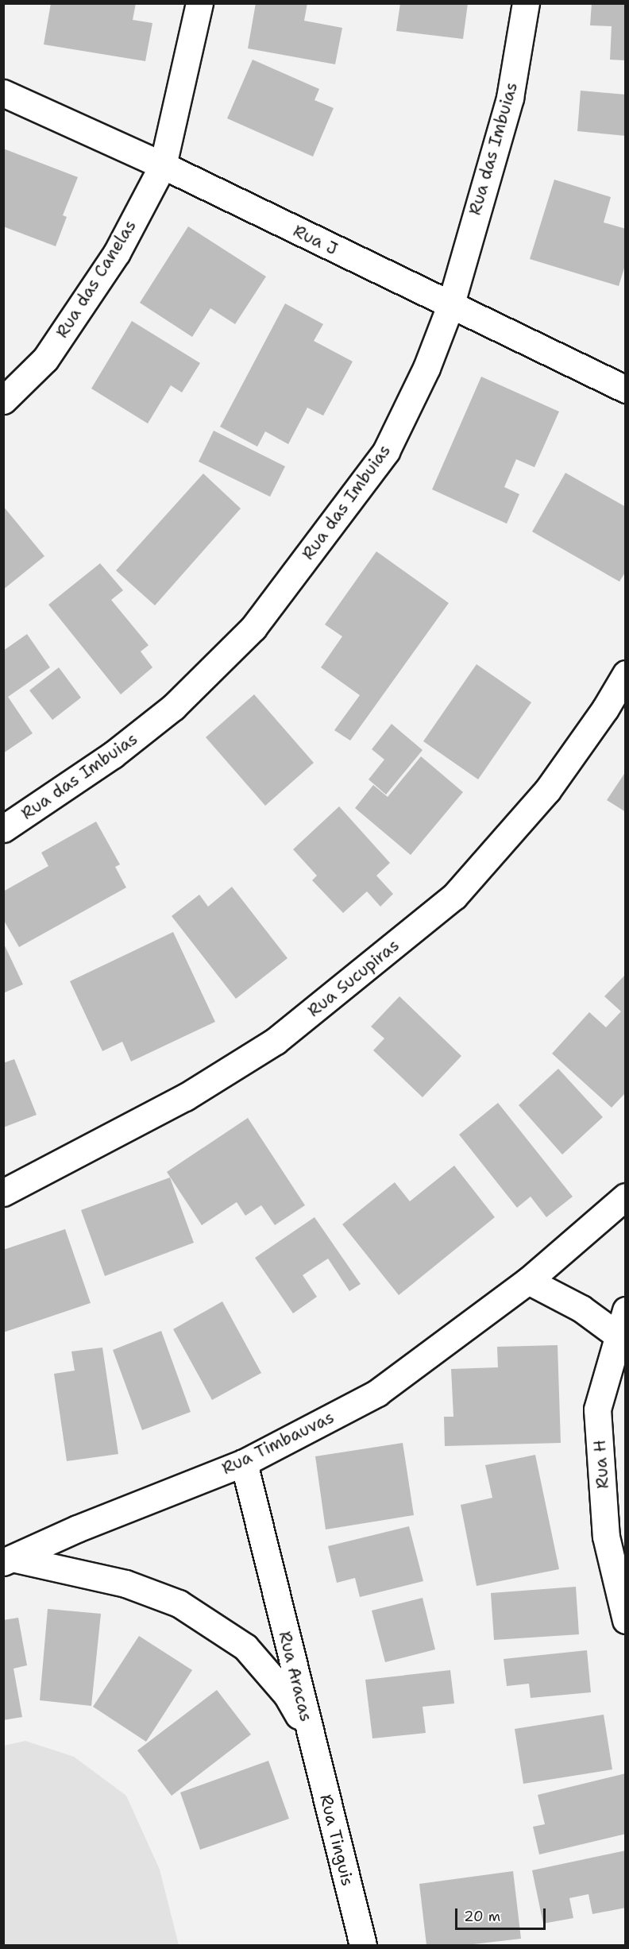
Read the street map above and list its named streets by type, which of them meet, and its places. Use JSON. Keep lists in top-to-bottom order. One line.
{"streets":{"street":["Rua das Imbuias","Rua J","Rua das Canelas","Rua Sucupiras","Rua Timbauvas","Rua H","Rua Aracas","Rua Tinguis"]},"crossings":[["Rua das Imbuias","Rua J"],["Rua J","Rua das Canelas"],["Rua Timbauvas","Rua Aracas"],["Rua Aracas","Rua Tinguis"]],"scale_bar":"20 m"}
